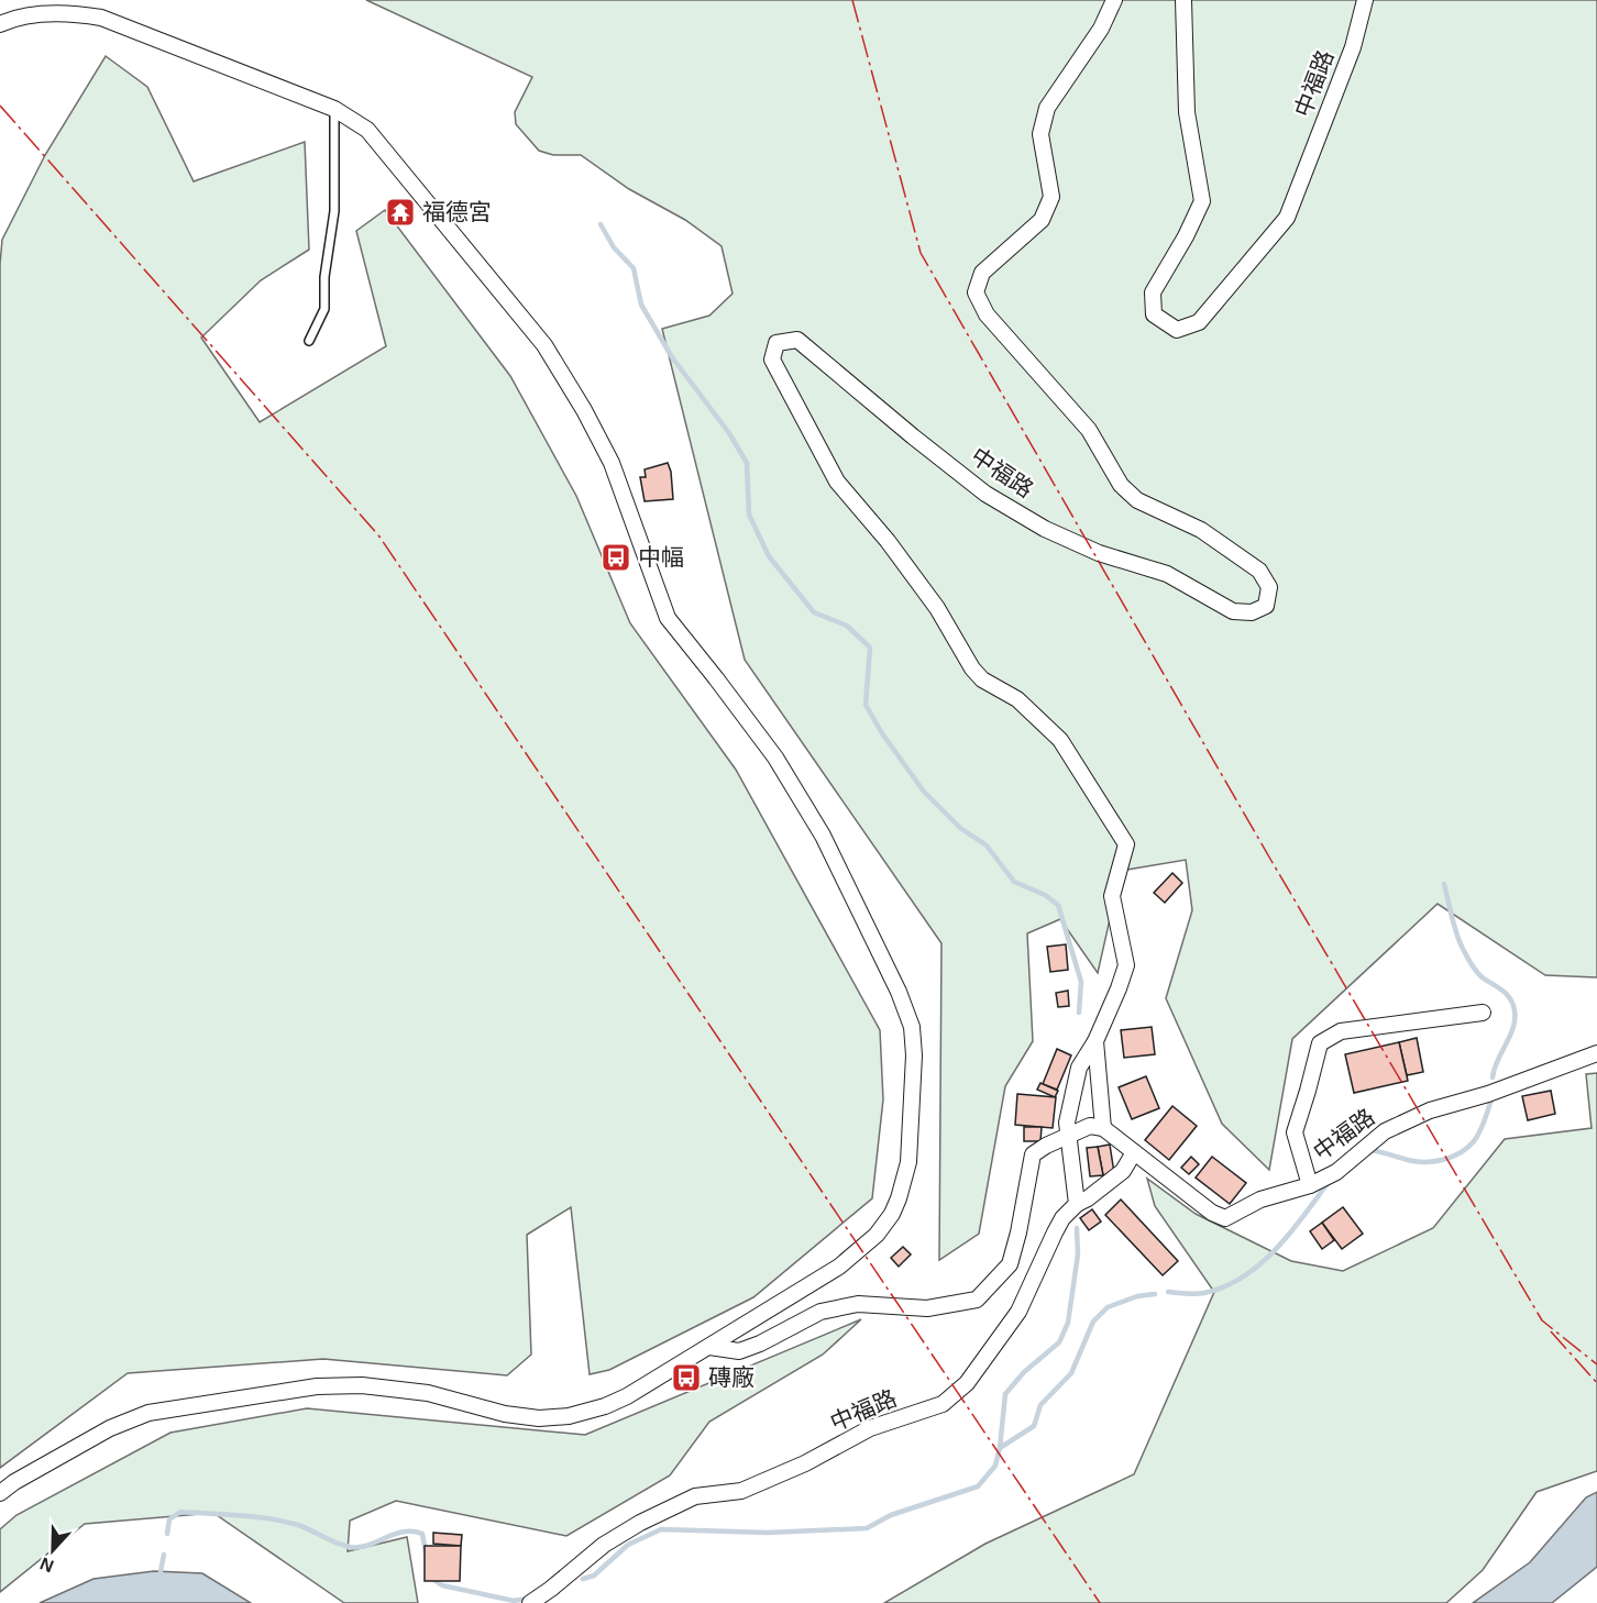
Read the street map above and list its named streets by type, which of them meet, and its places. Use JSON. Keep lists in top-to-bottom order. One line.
{"streets":{"street":["中福路"]},"places":{"temple":["福德宮"],"bus stop":["中幅","磚廠"]},"north":"bottom"}
